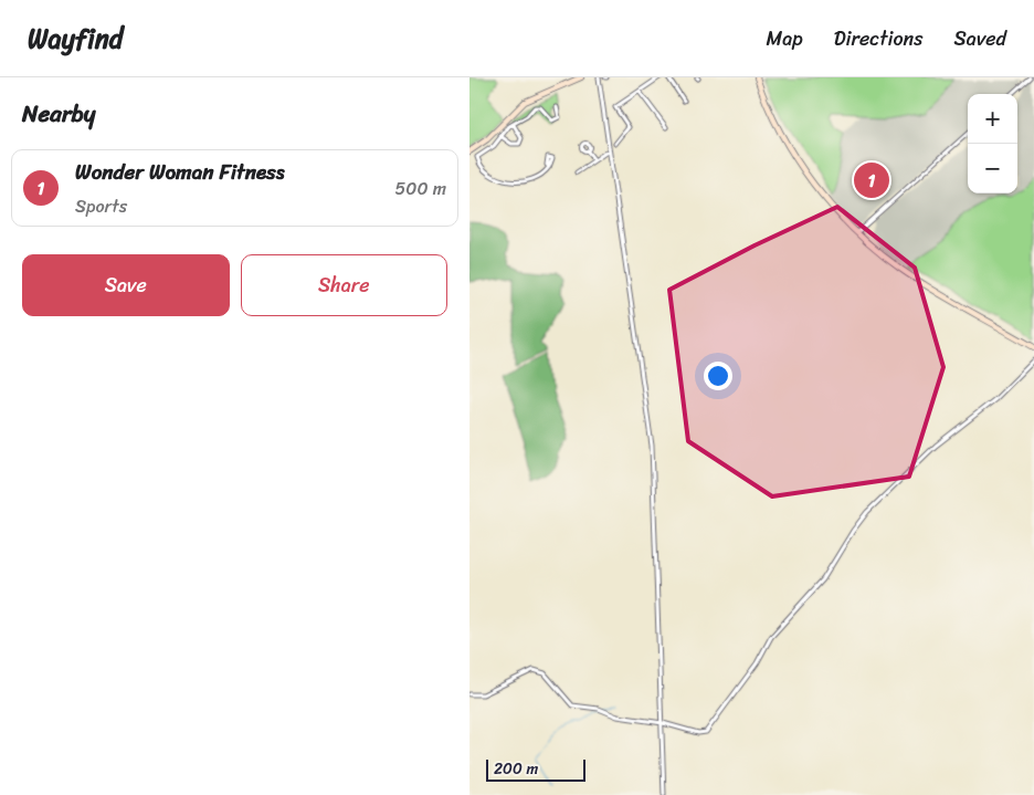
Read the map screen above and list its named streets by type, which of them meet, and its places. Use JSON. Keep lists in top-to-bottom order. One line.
{"scale_bar":"200 m","page":{"header":"Wayfind","nav":["Map","Directions","Saved"],"heading":"Nearby","map_buttons":["+","−"],"list":[{"mark":"1","name":"Wonder Woman Fitness","note":"Sports","value":"500 m"}],"pins":"1","buttons":["Save","Share"],"scale":"200 m"}}
